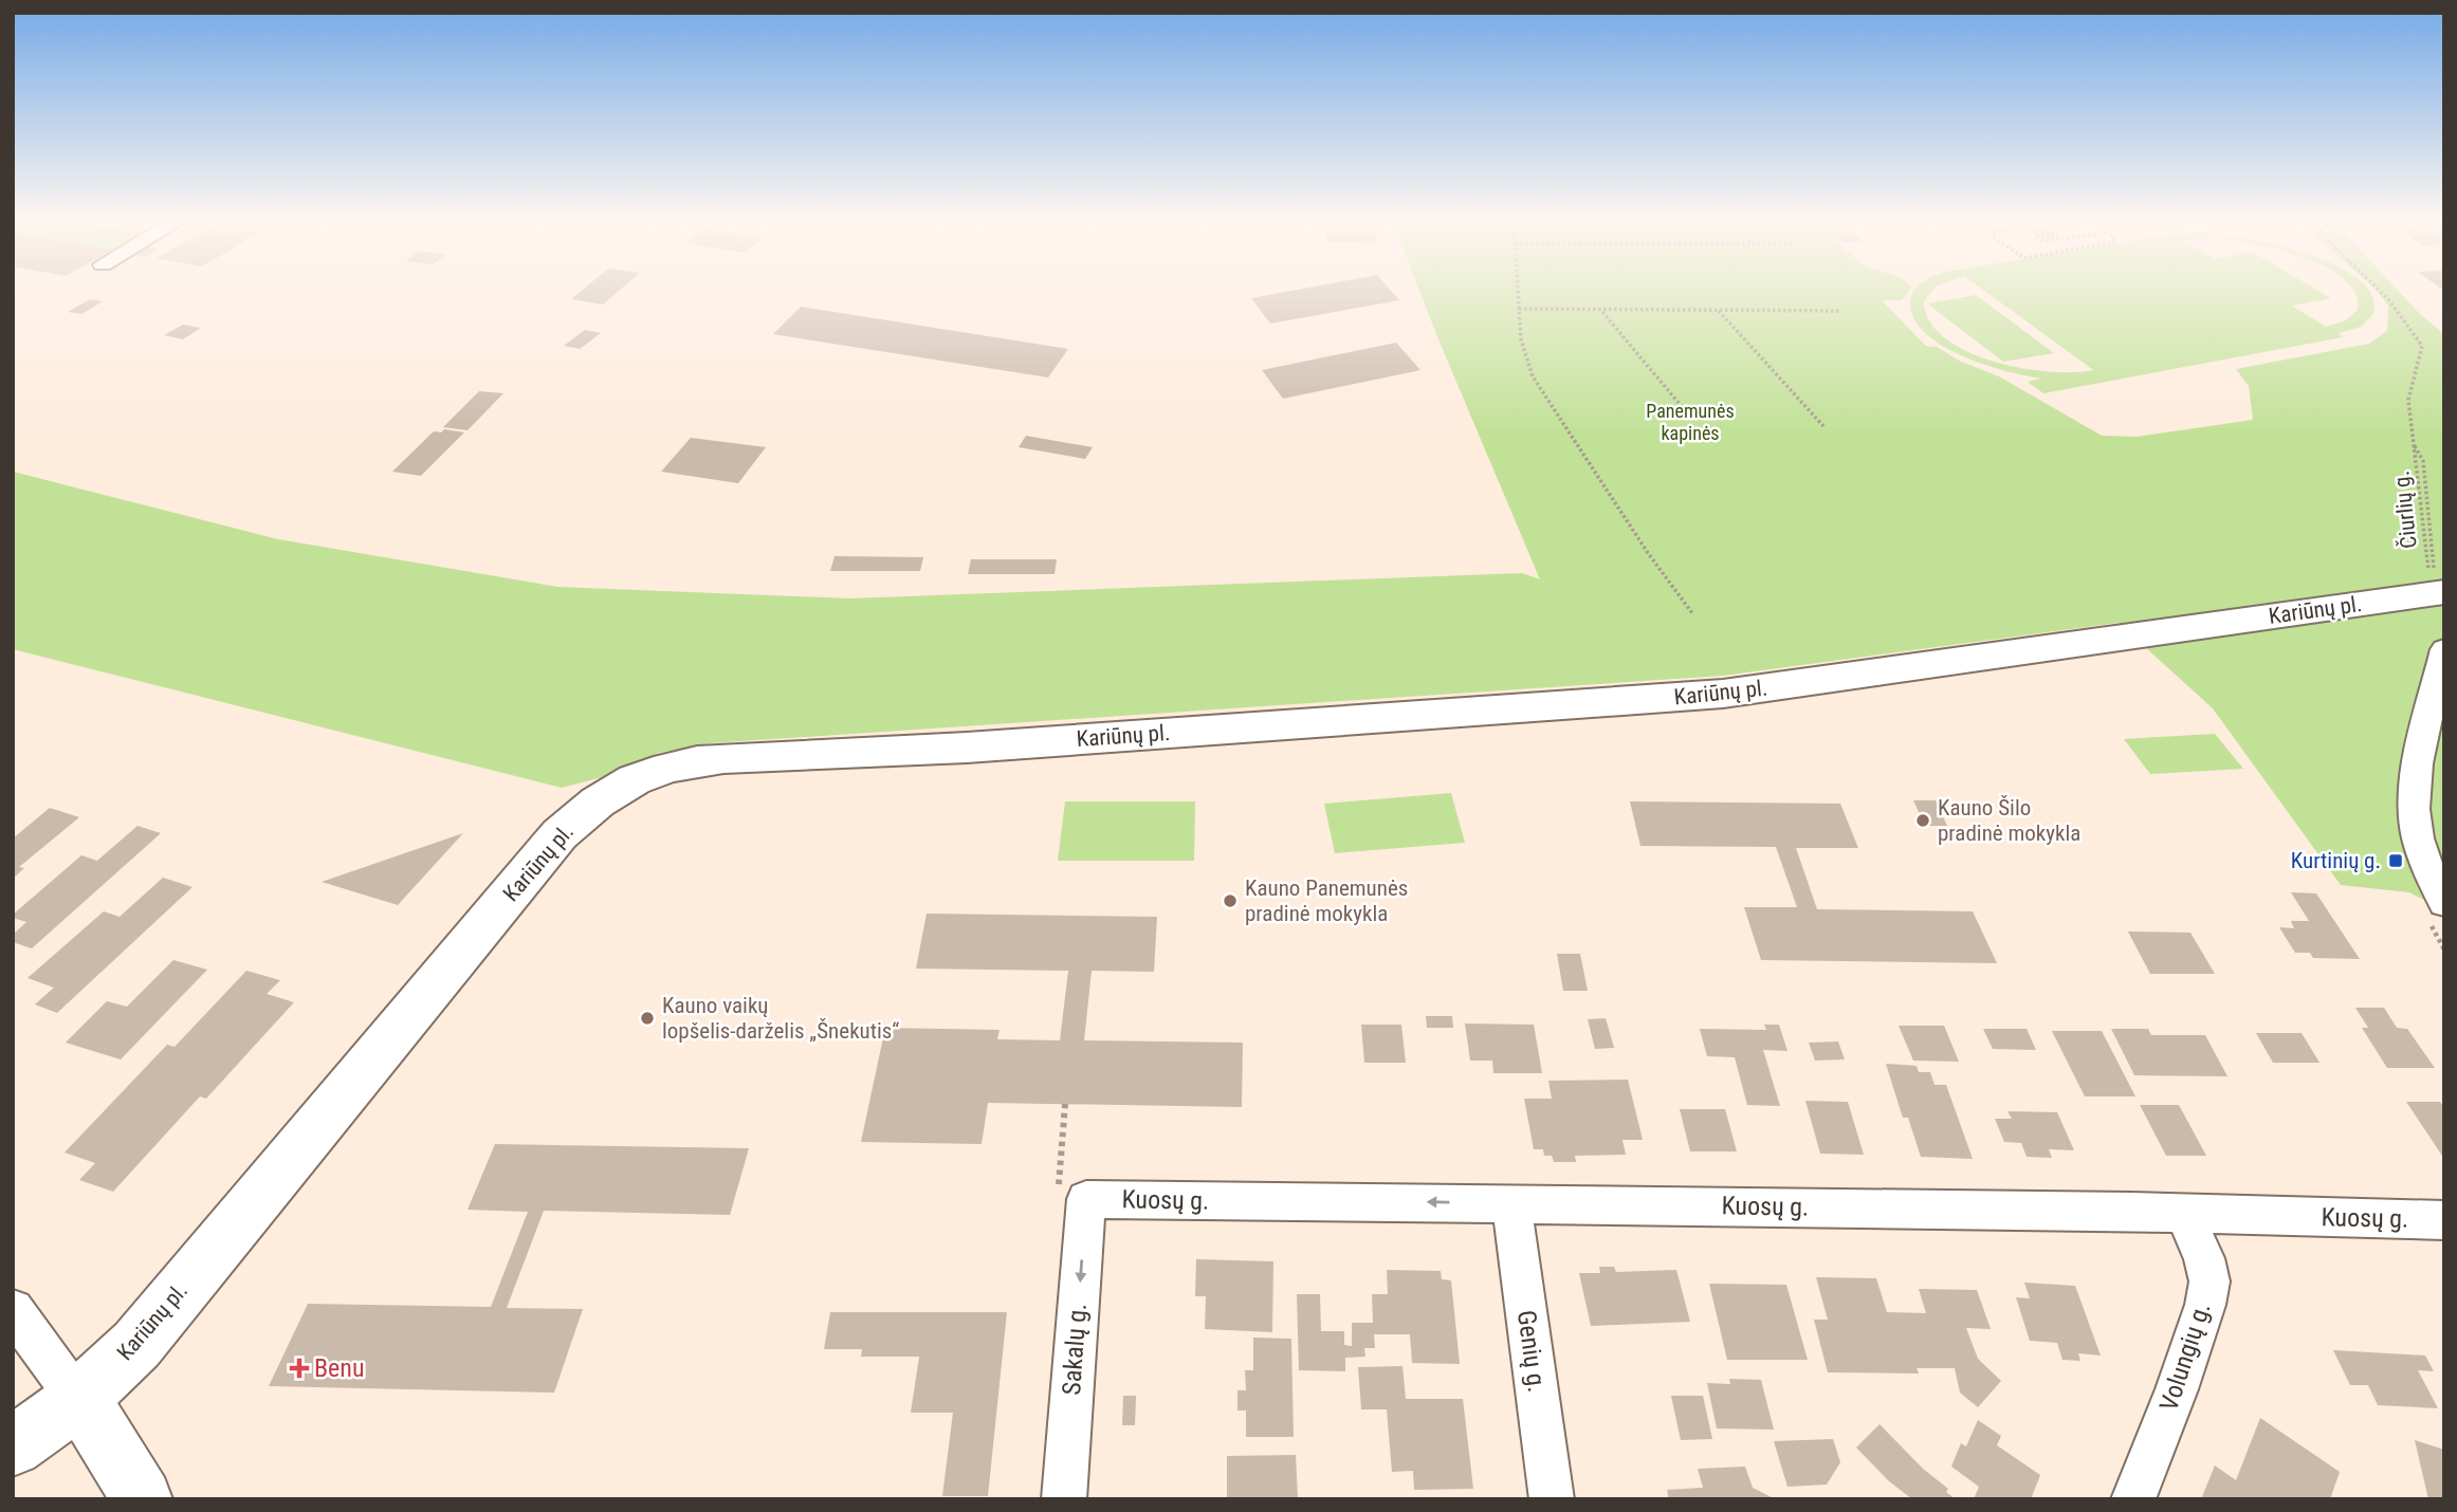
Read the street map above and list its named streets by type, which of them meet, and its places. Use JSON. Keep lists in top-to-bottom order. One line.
{"streets":{"street":["Kariūnų pl.","Kuosų g.","Sakalų g.","Genių g.","Volungių g."],"path":["Čiurlių g."]},"crossings":[["Čiurlių g.","Kariūnų pl."],["Kuosų g.","Sakalų g."],["Kuosų g.","Genių g."],["Kuosų g.","Volungių g."]],"one_way":["Sakalų g."],"parks":["Panemunės kapinės"],"places":{"other":["Kauno Šilo pradinė mokykla","Kauno Panemunės pradinė mokykla","Kauno vaikų lopšelis-darželis „Šnekutis“"],"transit":["Kurtinių g."],"health":["Benu"]}}
